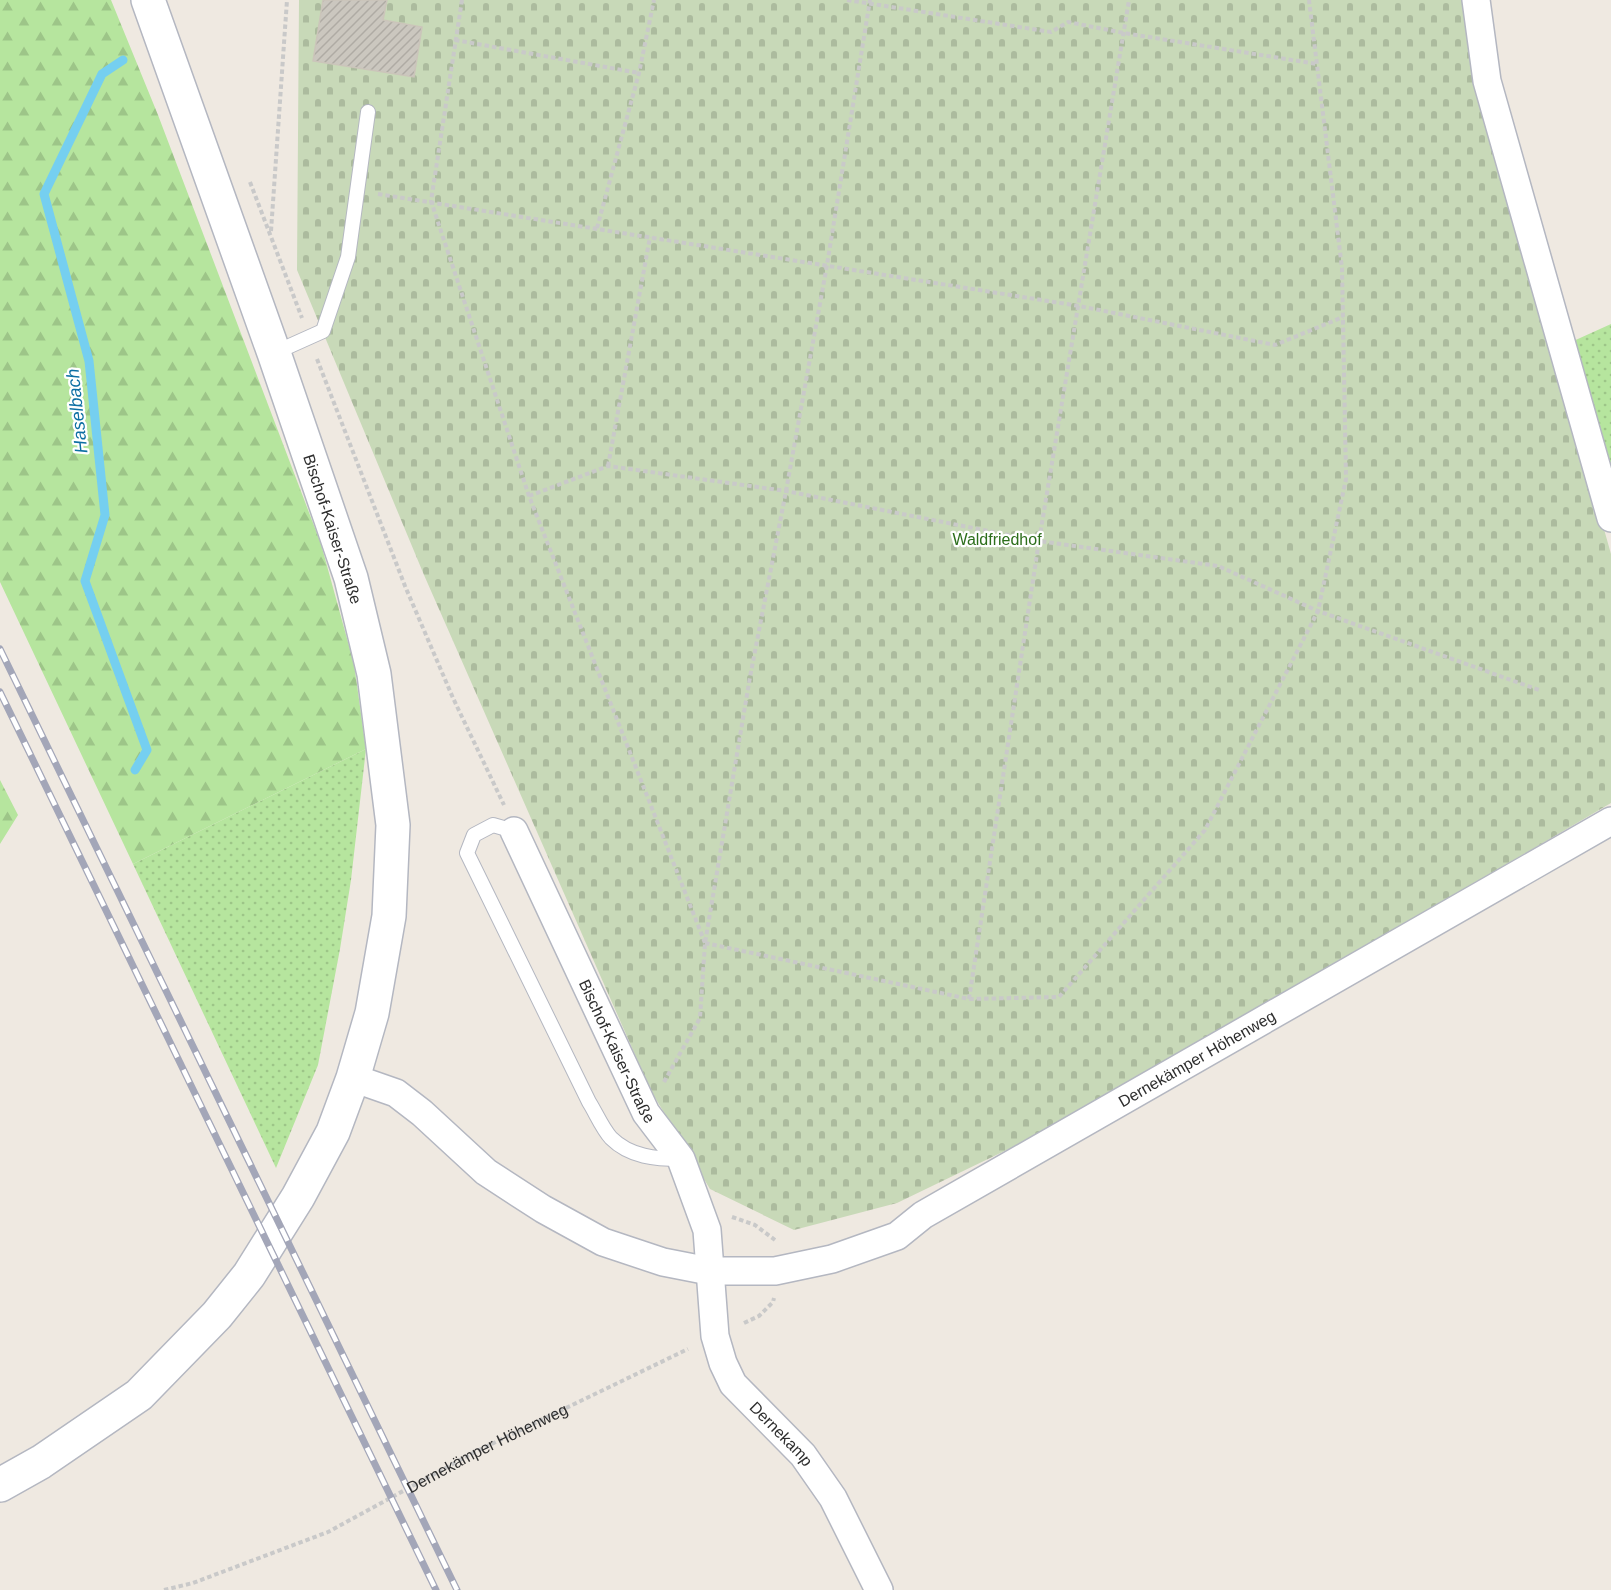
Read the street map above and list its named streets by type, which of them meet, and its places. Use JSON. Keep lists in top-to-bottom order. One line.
{"streets":{"street":["Bischof-Kaiser-Straße","Dernekämper Höhenweg","Dernekamp"]},"crossings":[["Bischof-Kaiser-Straße","Dernekämper Höhenweg"],["Bischof-Kaiser-Straße","Dernekamp"],["Dernekämper Höhenweg","Dernekamp"]],"water":["Haselbach"],"parks":["Waldfriedhof"]}
